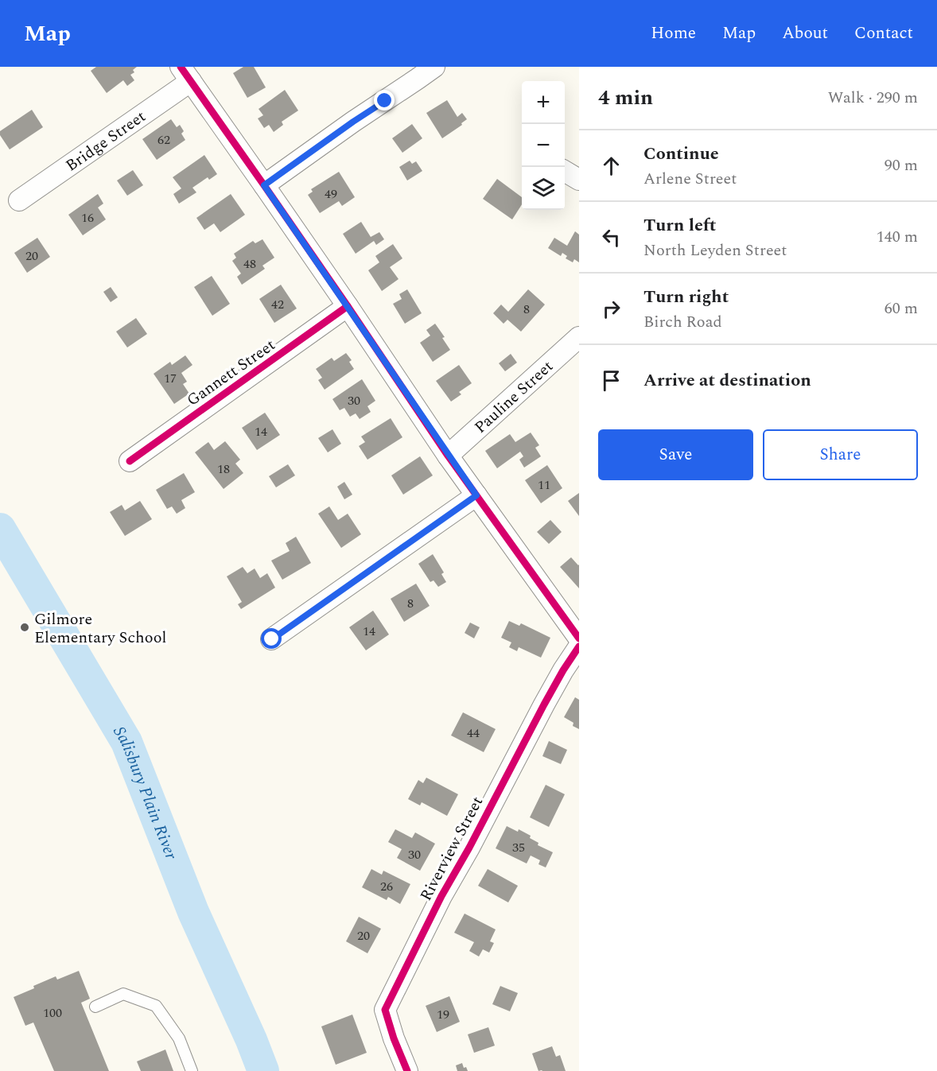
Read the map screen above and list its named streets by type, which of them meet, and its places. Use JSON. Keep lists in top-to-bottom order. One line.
{"streets":{"street":["Bridge Street","Gannett Street","Pauline Street","Riverview Street"]},"water":["Salisbury Plain River"],"places":["Gilmore Elementary School"],"house_numbers":["62","49","16","20","48","42","8","17","30","14","18","11","8","14","44","35","30","26","20","100","19"],"page":{"header":"Map","nav":["Home","Map","About","Contact"],"heading":["4 min","Walk · 290 m"],"map_buttons":["+","−"],"list":[["Continue","Arlene Street","90 m"],["Turn left","North Leyden Street","140 m"],["Turn right","Birch Road","60 m"],"Arrive at destination"],"buttons":["Save","Share"]}}
